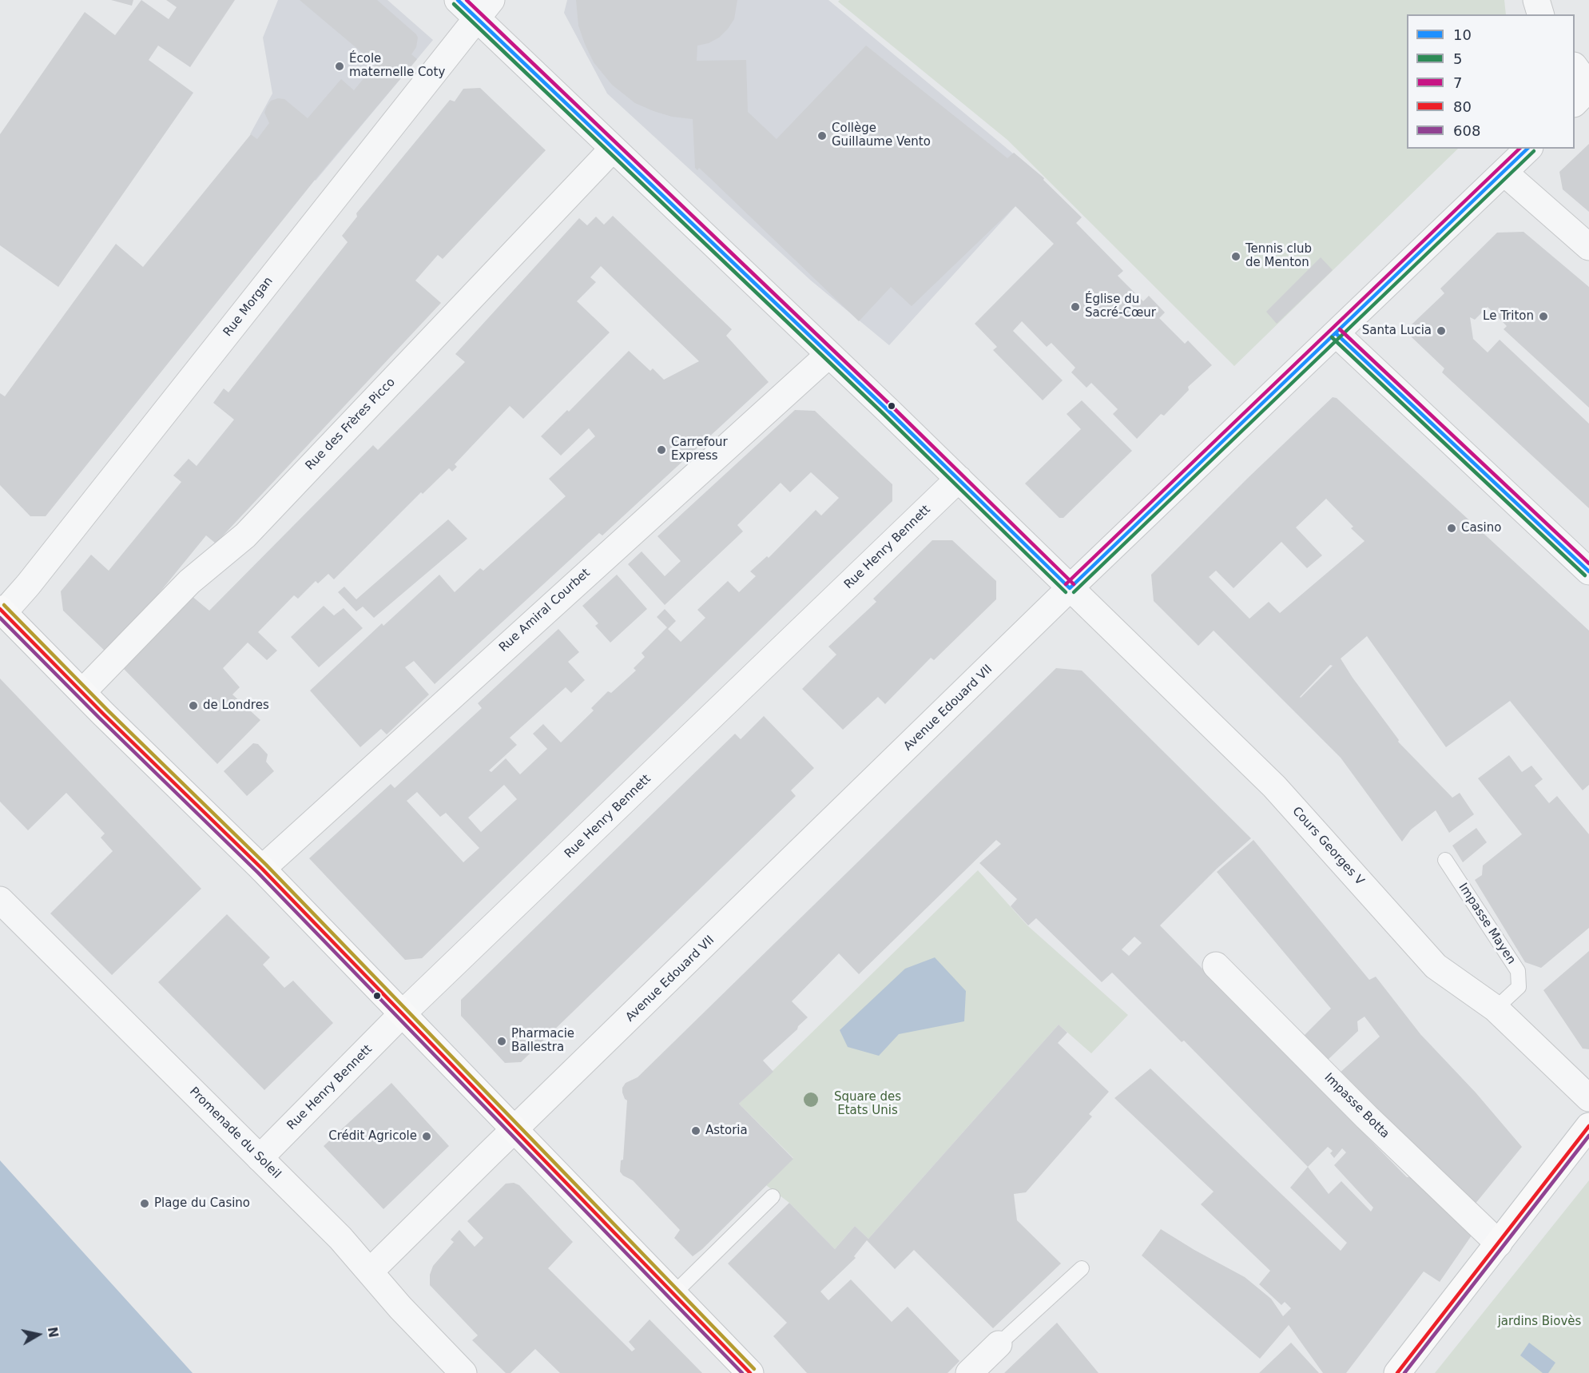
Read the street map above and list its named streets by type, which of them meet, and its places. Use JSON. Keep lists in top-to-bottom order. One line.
{"streets":{"street":["Rue Morgan","Rue des Frères Picco","Rue Henry Bennett","Rue Amiral Courbet","Avenue Edouard VII","Cours Georges V","Impasse Botta","Promenade du Soleil"],"lane":["Impasse Mayen"]},"crossings":[["Rue Morgan","Cours Georges V"],["Rue des Frères Picco","Cours Georges V"],["Rue Henry Bennett","Cours Georges V"],["Rue Henry Bennett","Promenade du Soleil"],["Rue Amiral Courbet","Cours Georges V"],["Avenue Edouard VII","Cours Georges V"],["Avenue Edouard VII","Promenade du Soleil"],["Cours Georges V","Impasse Mayen"]],"parks":["Square des Etats Unis","jardins Biovès"],"places":["École maternelle Coty","Collège Guillaume Vento","Tennis club de Menton","Église du Sacré-Cœur","Le Triton","Santa Lucia","Carrefour Express","Casino","de Londres","Pharmacie Ballestra","Astoria","Crédit Agricole","Plage du Casino"],"lines":["transit line 10","transit line 7","transit line 5","transit line 80","transit line 608"],"legend":["10","5","7","80","608"],"north":"right"}
